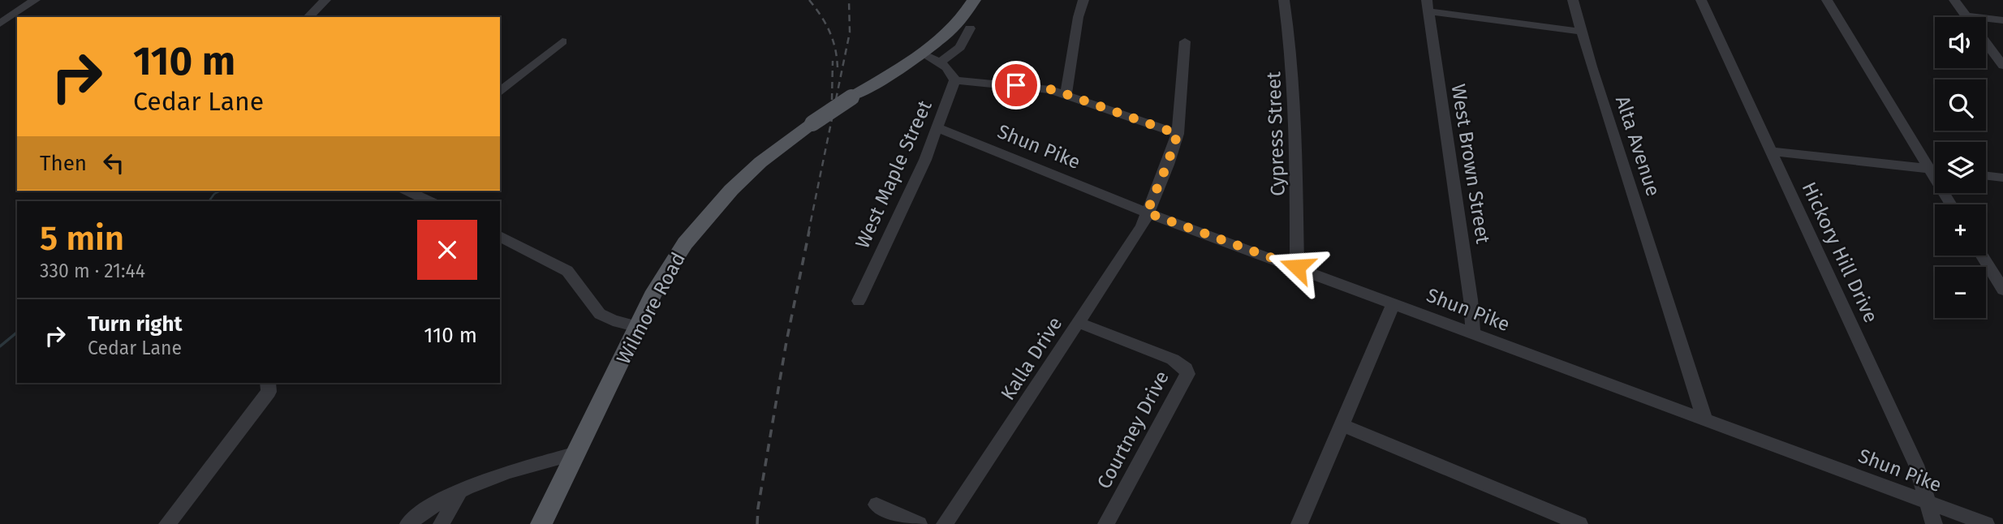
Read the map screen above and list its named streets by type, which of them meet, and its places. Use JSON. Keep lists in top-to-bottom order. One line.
{"streets":{"main road":["Wilmore Road"],"street":["Cypress Street","Alta Avenue","Shun Pike","West Brown Street","West Maple Street","Hickory Hill Drive","Kalla Drive","Courtney Drive"]},"crossings":[["Cypress Street","Shun Pike"],["Alta Avenue","Shun Pike"],["Shun Pike","West Brown Street"],["Shun Pike","West Maple Street"],["Shun Pike","Hickory Hill Drive"],["Shun Pike","Kalla Drive"],["Kalla Drive","Courtney Drive"]],"page":{"map_buttons":["+","−"],"turn":["110 m","Cedar Lane"],"then":"Then","heading":["5 min","330 m · 21:44"],"list":[{"name":"Turn right","note":"Cedar Lane","value":"110 m"}]}}
